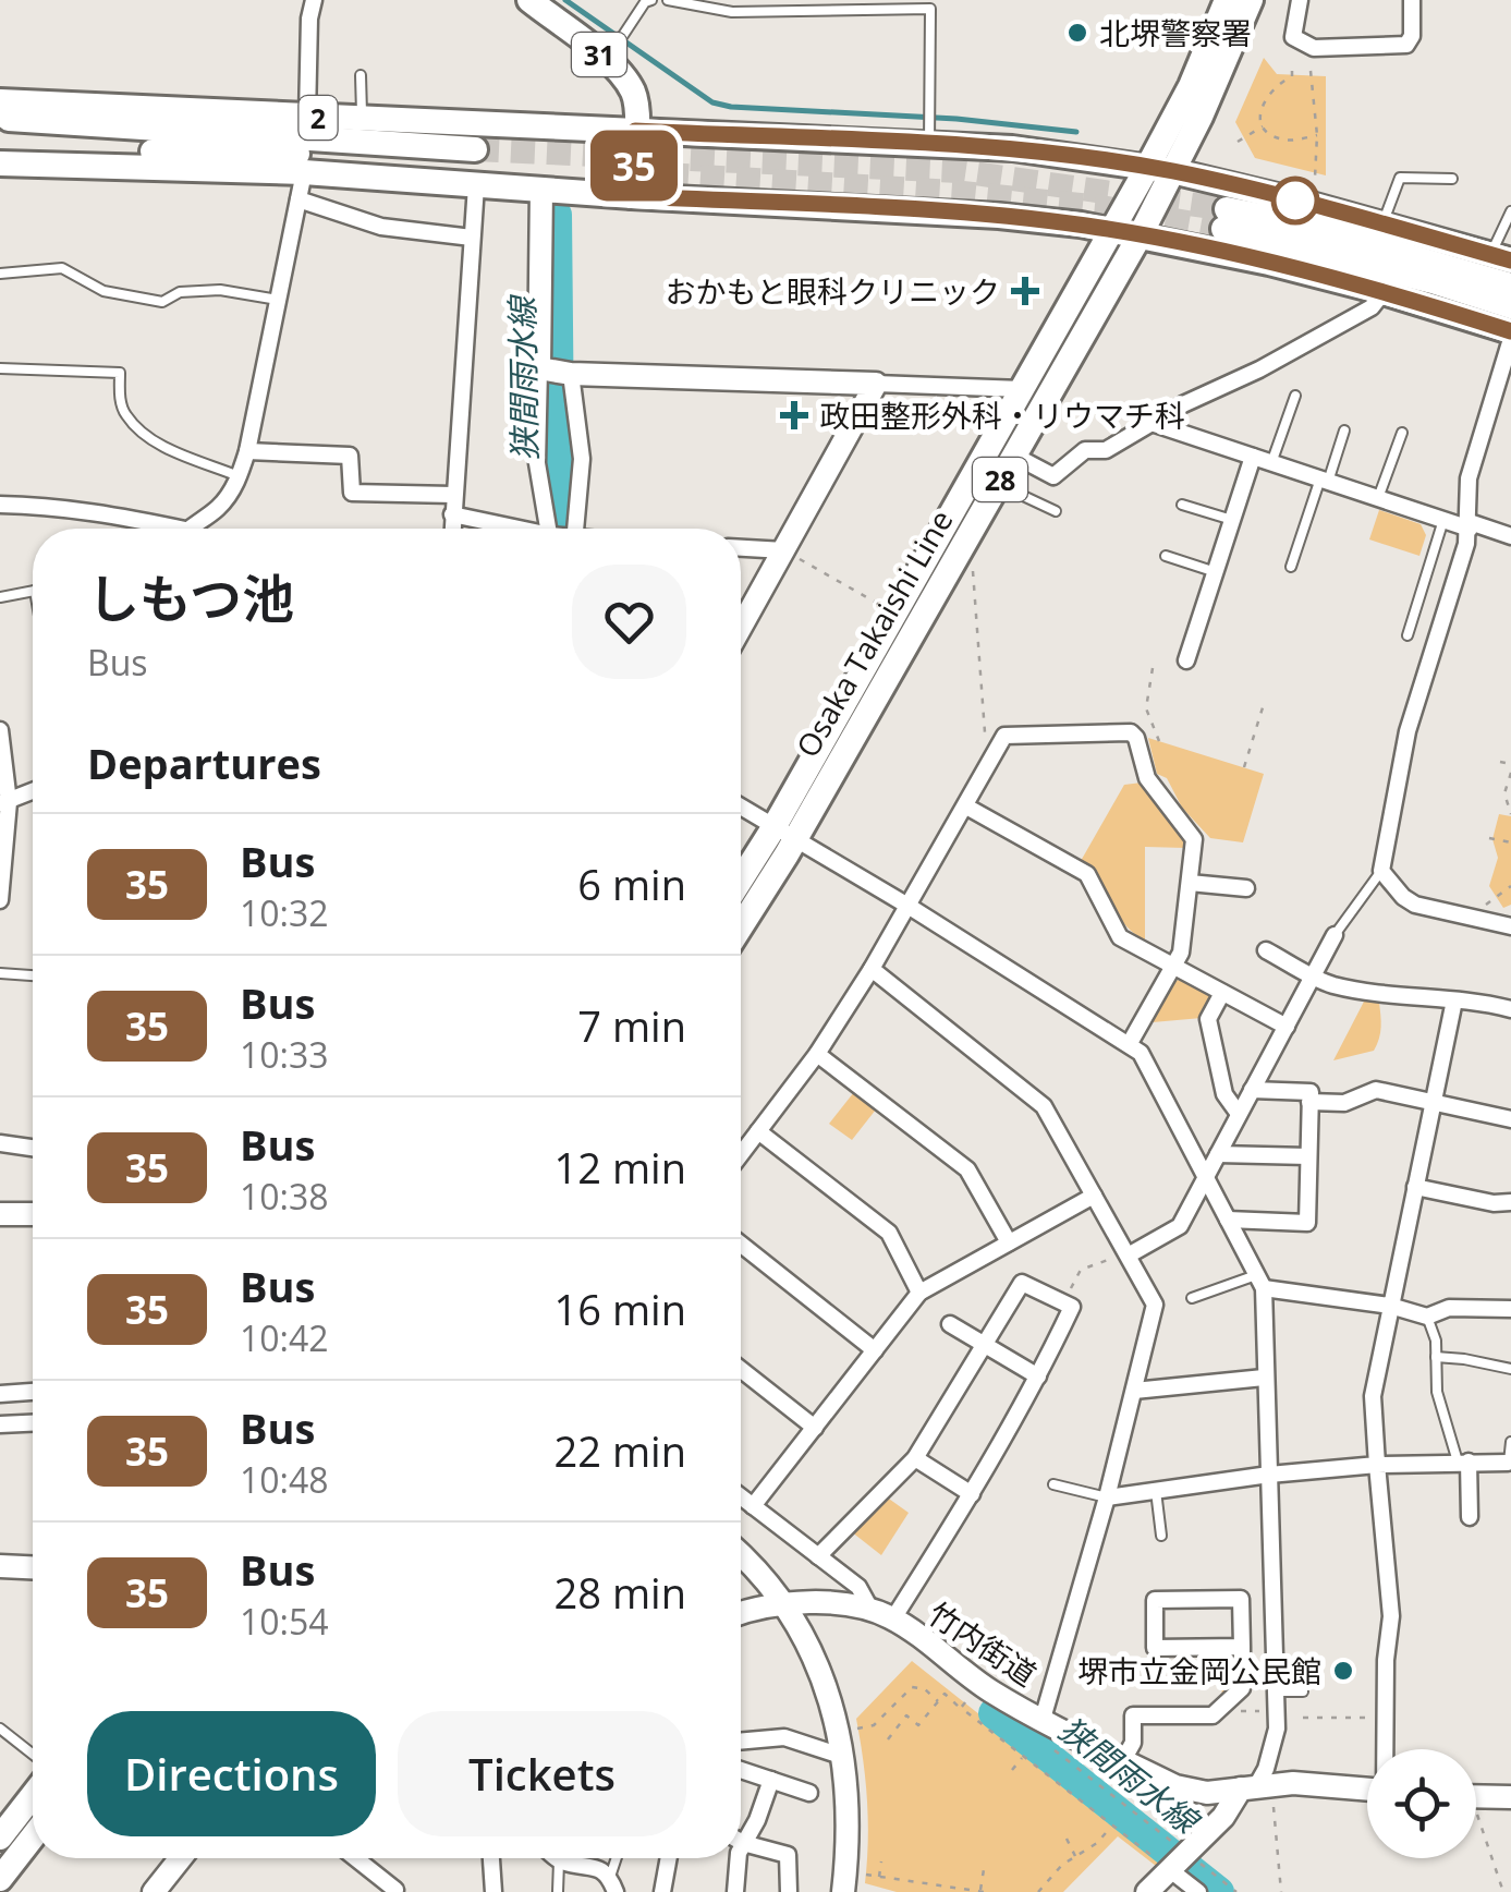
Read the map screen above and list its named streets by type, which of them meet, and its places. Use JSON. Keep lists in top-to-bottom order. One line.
{"streets":{"main road":["31","2","28","Osaka Takaishi Line"],"street":["竹内街道"]},"crossings":[["31","2"],["2","Osaka Takaishi Line"]],"water":["狭間雨水線"],"places":{"other":["北堺警察署","堺市立金岡公民館"],"health":["おかもと眼科クリニック","政田整形外科・リウマチ科"]},"lines":["bus line 35"],"page":{"on_map":"35","heading":[["しもつ池","Bus"],"Departures"],"list":[{"mark":"35","name":"Bus","note":"10:32","value":"6 min"},{"mark":"35","name":"Bus","note":"10:33","value":"7 min"},{"mark":"35","name":"Bus","note":"10:38","value":"12 min"},{"mark":"35","name":"Bus","note":"10:42","value":"16 min"},{"mark":"35","name":"Bus","note":"10:48","value":"22 min"},{"mark":"35","name":"Bus","note":"10:54","value":"28 min"}],"buttons":["Directions","Tickets"]}}
